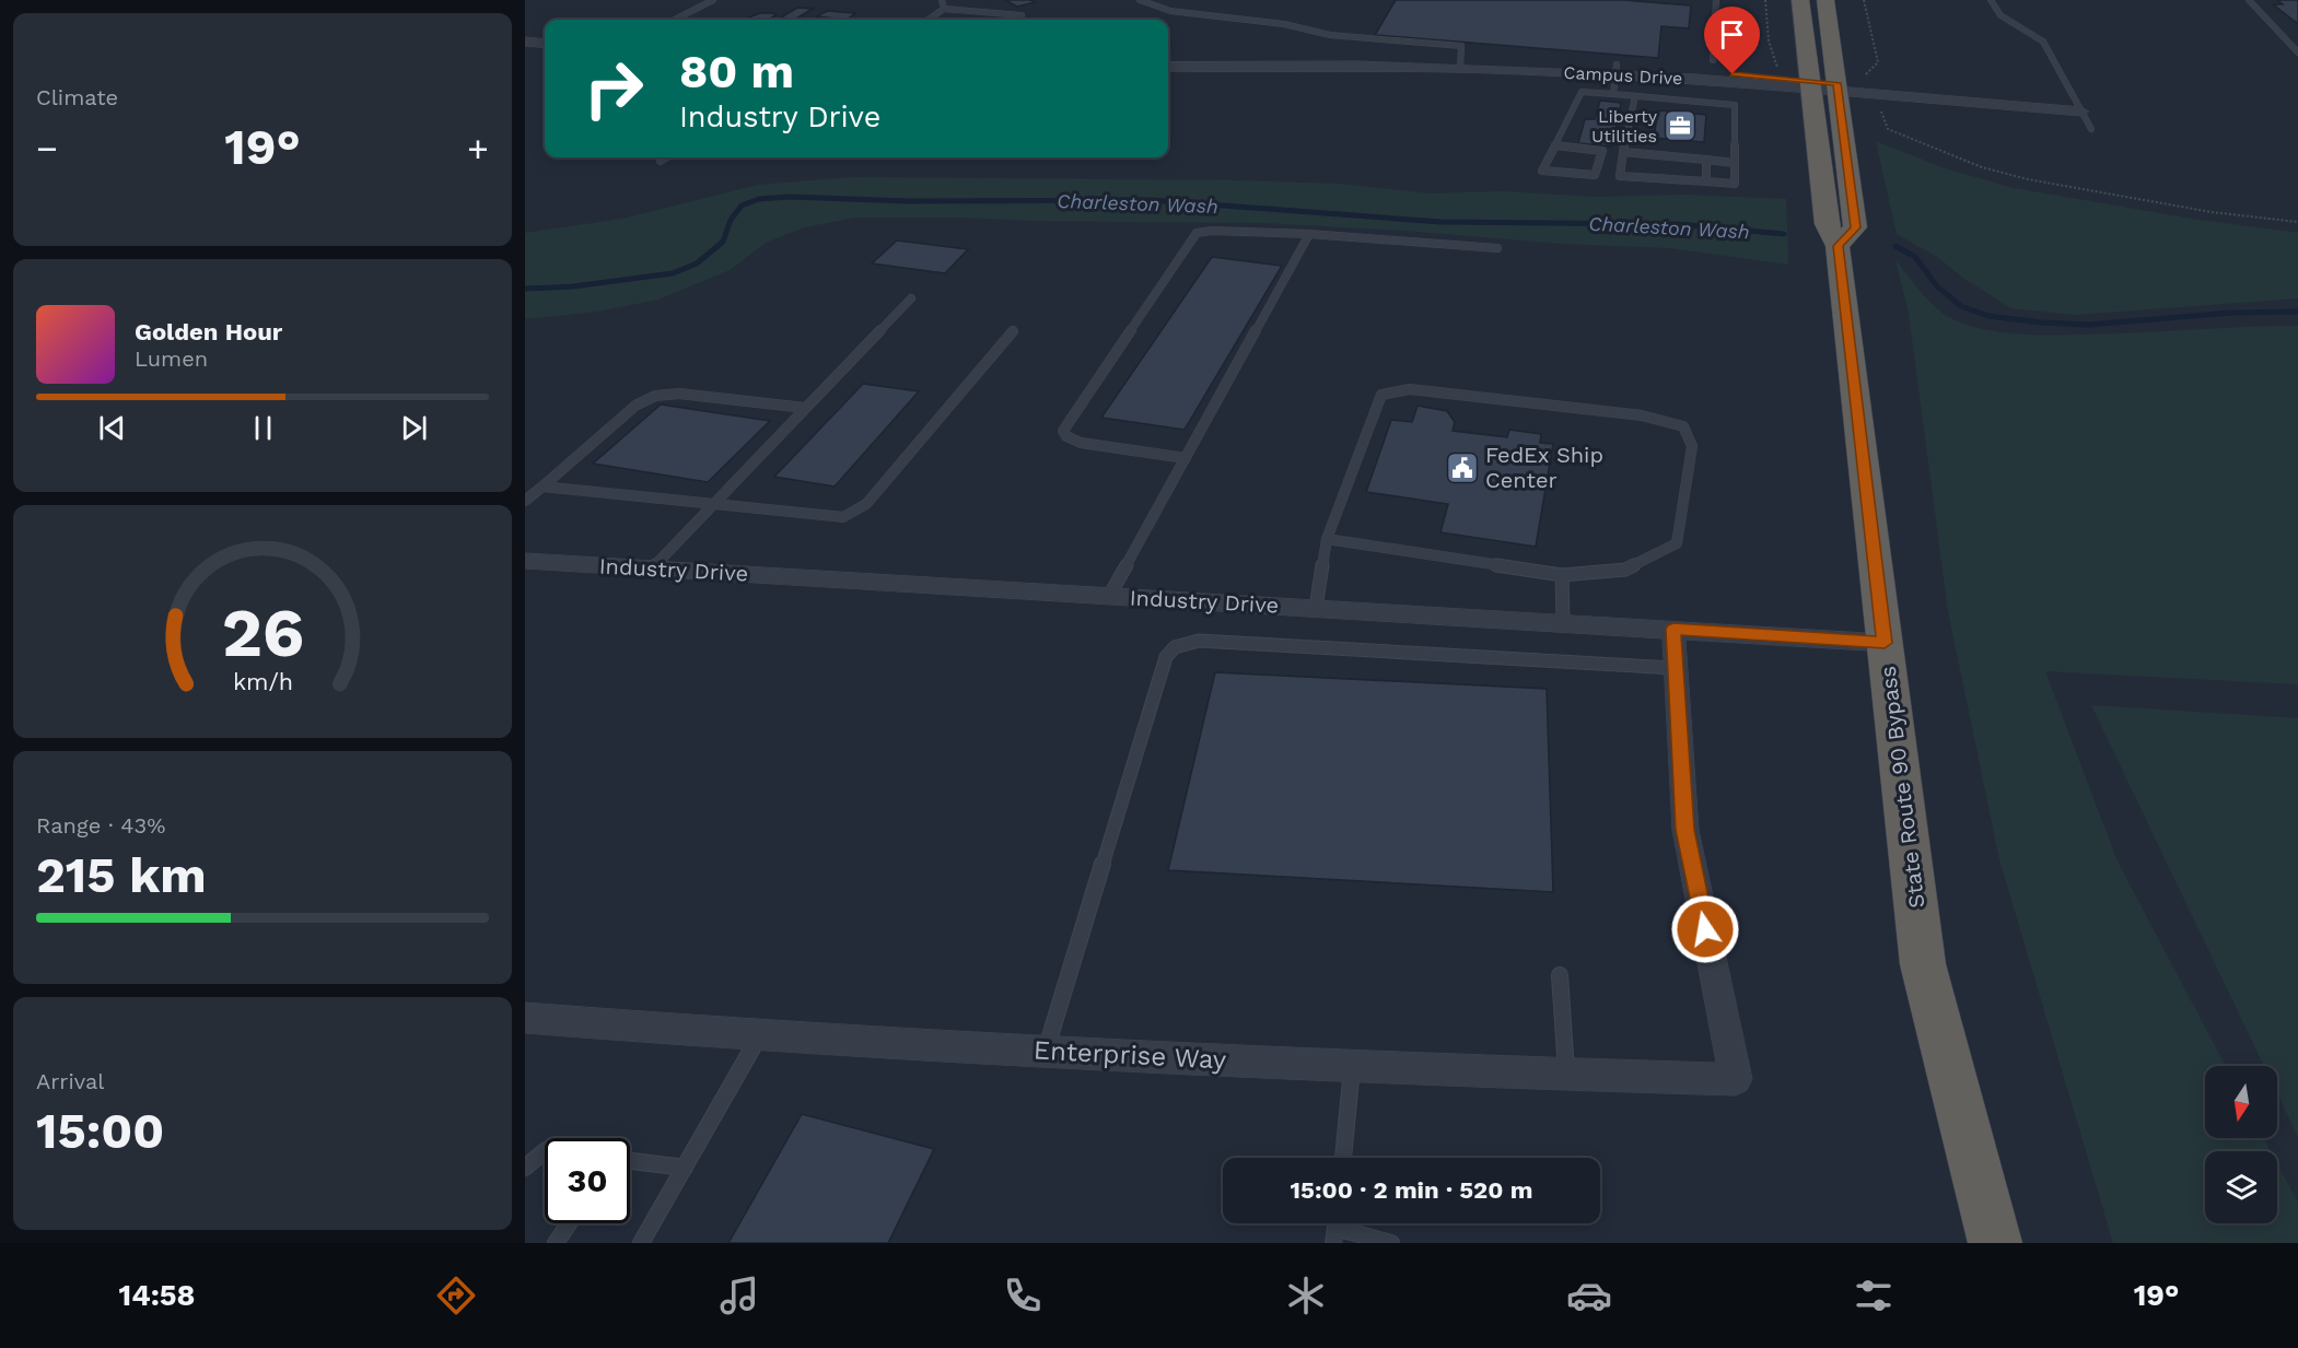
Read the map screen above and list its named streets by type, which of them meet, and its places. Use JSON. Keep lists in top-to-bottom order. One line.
{"streets":{"highway":["State Route 90 Bypass"],"street":["Campus Drive","Industry Drive","Enterprise Way"]},"crossings":[["Campus Drive","State Route 90 Bypass"],["Industry Drive","State Route 90 Bypass"]],"water":["Charleston Wash"],"places":{"office":["Liberty Utilities"],"public building":["FedEx Ship Center"]},"north":"bottom","page":{"tile":["Climate",["Range · 43%","215 km"],["Arrival","15:00"]],"turn":["80 m","Industry Drive"],"heat":["−","19°","+"],"song":["Golden Hour","Lumen"],"limit":"30","trip":"15:00 · 2 min · 520 m","tabs":["14:58","19°"],"gauge":["26","km/h"]}}
